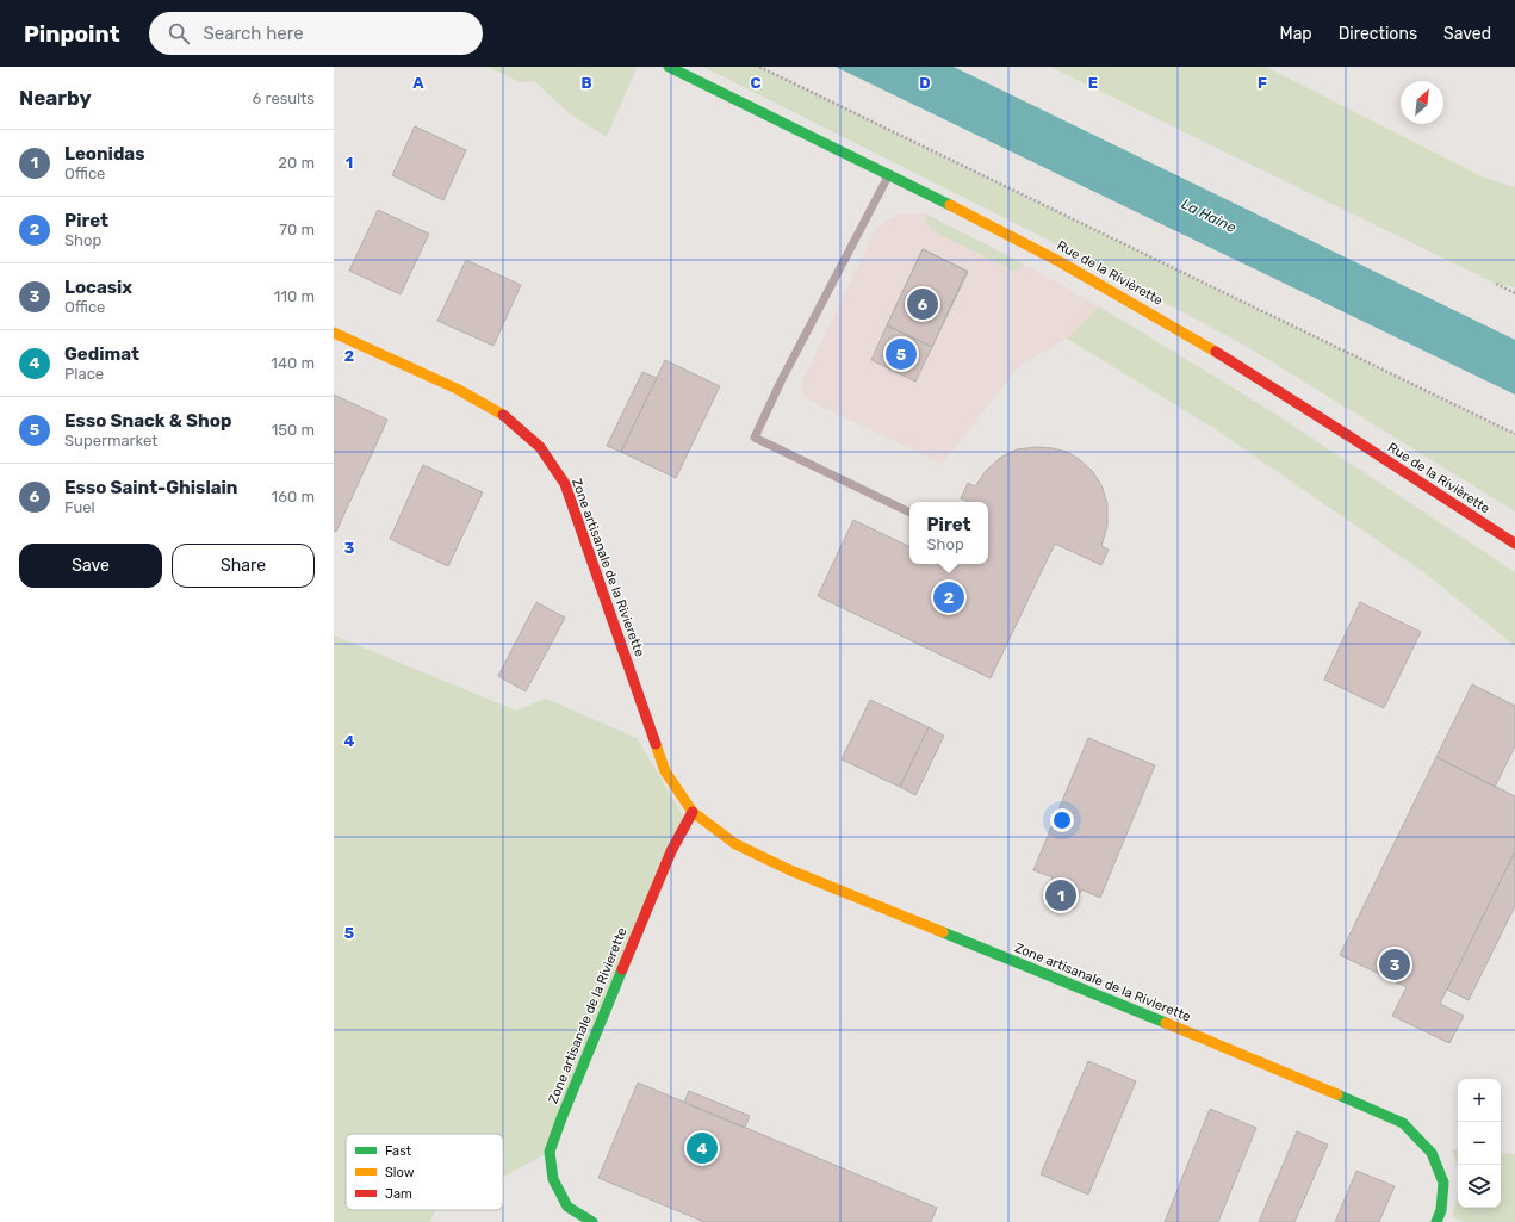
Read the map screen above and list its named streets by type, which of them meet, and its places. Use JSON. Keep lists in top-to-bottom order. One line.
{"streets":{"street":["Rue de la Rivièrette","Zone artisanale de la Rivierette"]},"water":["La Haine"],"legend":["Fast","Slow","Jam"],"north":"top right","page":{"header":"Pinpoint","search":"Search here","nav":["Map","Directions","Saved"],"heading":["Nearby","6 results"],"list":[{"mark":"1","name":"Leonidas","note":"Office","value":"20 m"},{"mark":"2","name":"Piret","note":"Shop","value":"70 m"},{"mark":"3","name":"Locasix","note":"Office","value":"110 m"},{"mark":"4","name":"Gedimat","note":"Place","value":"140 m"},{"mark":"5","name":"Esso Snack & Shop","note":"Supermarket","value":"150 m"},{"mark":"6","name":"Esso Saint-Ghislain","note":"Fuel","value":"160 m"}],"pins":["6","5","2","1","3","4"],"popup":["Piret","Shop"],"buttons":["Save","Share"],"map_buttons":["+","−"]},"grid":{"columns":["A","B","C","D","E","F"],"rows":["1","2","3","4","5"]}}
